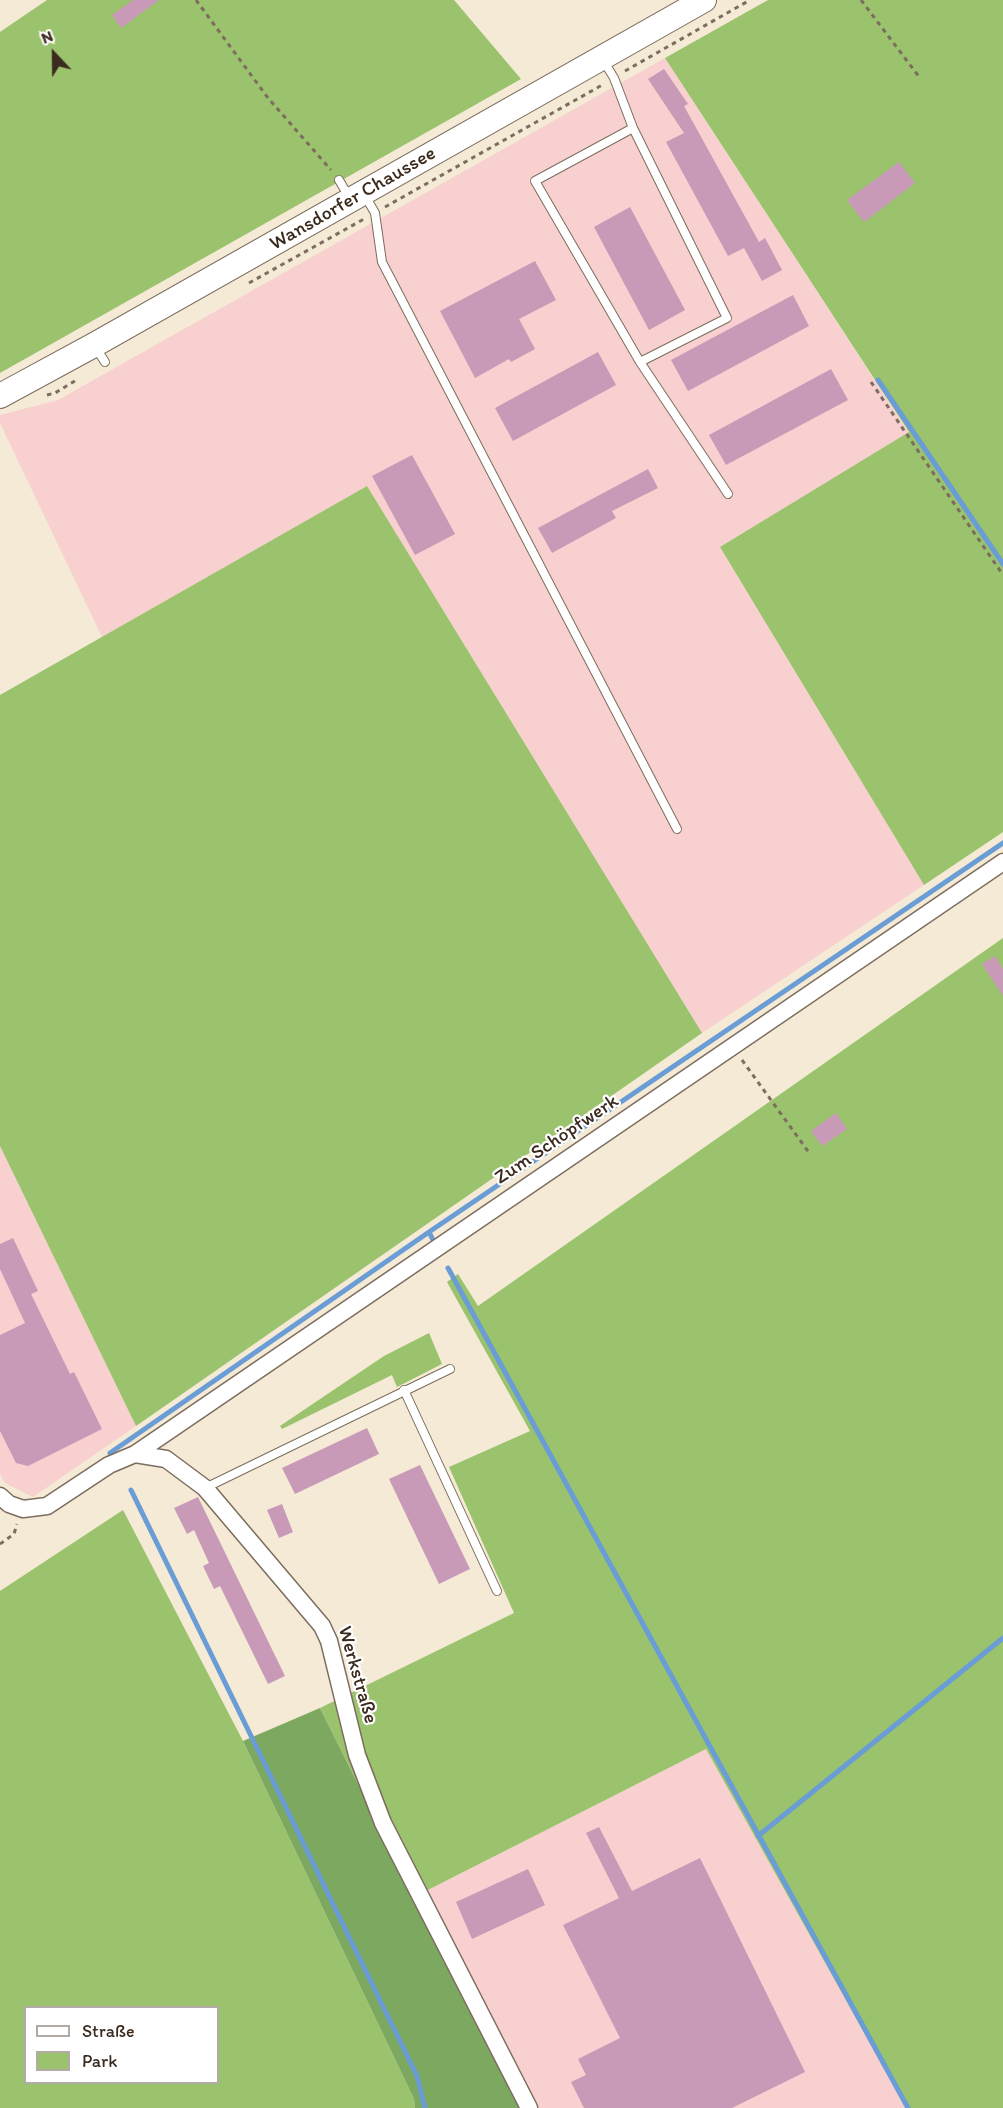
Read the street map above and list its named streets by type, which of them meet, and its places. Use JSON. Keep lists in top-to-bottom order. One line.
{"streets":{"street":["Wansdorfer Chaussee","Zum Schöpfwerk","Werkstraße"]},"crossings":[["Zum Schöpfwerk","Werkstraße"]],"legend":["Straße","Park"],"north":"top"}
